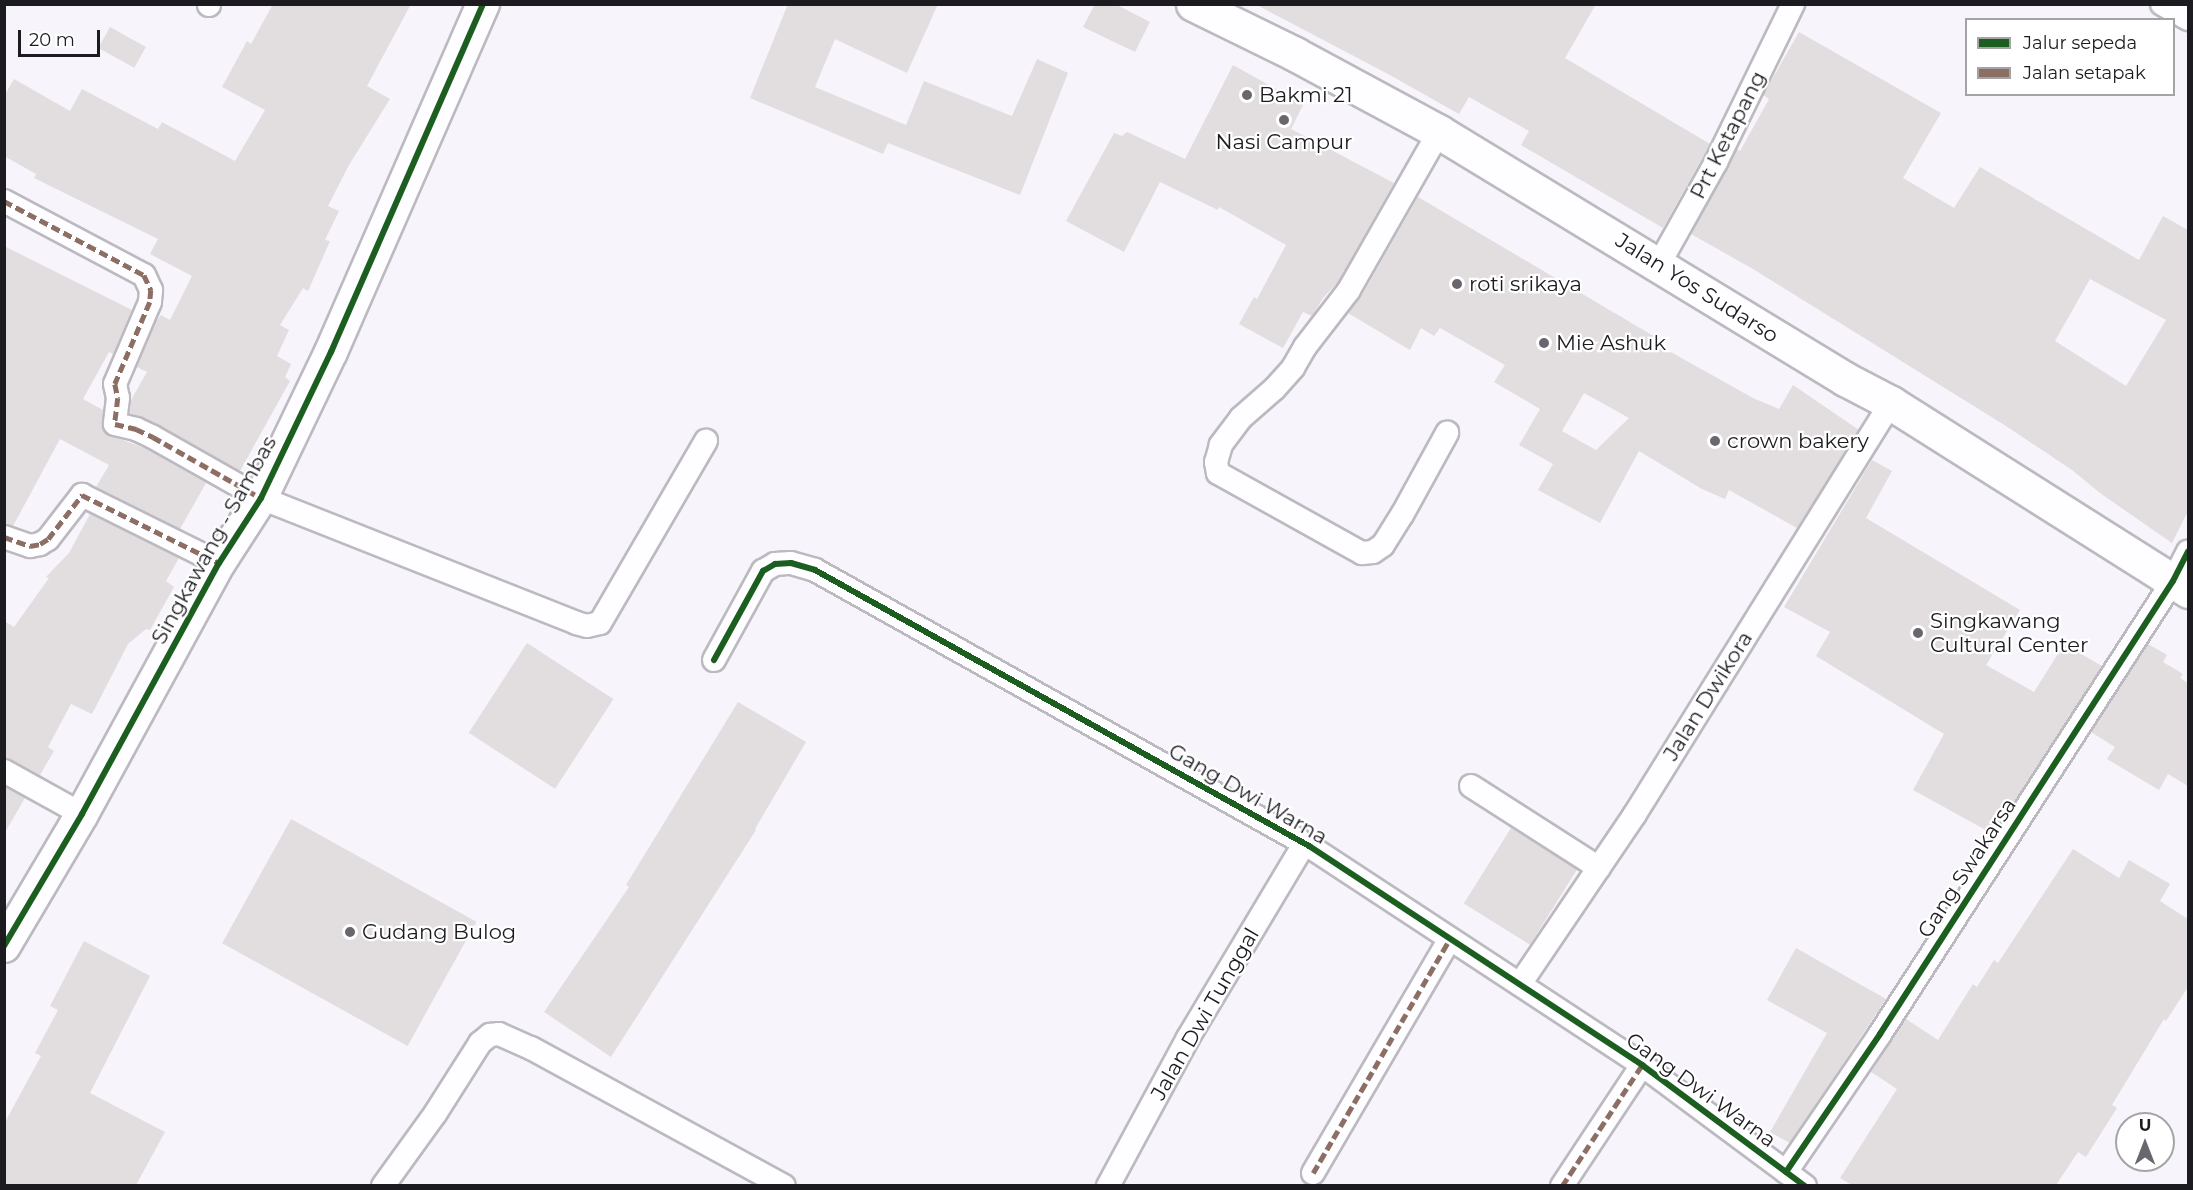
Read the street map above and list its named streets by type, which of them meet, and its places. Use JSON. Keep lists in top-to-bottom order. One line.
{"streets":{"main road":["Jalan Yos Sudarso"],"street":["Prt Ketapang","Singkawang - Sambas","Jalan Dwikora","Gang Dwi Warna","Gang Swakarsa","Jalan Dwi Tunggal"]},"crossings":[["Prt Ketapang","Jalan Yos Sudarso"],["Jalan Yos Sudarso","Jalan Dwikora"],["Jalan Yos Sudarso","Gang Swakarsa"],["Jalan Dwikora","Gang Dwi Warna"],["Gang Dwi Warna","Gang Swakarsa"],["Gang Dwi Warna","Jalan Dwi Tunggal"]],"places":["Bakmi 21","Nasi Campur","roti srikaya","Mie Ashuk","crown bakery","Singkawang Cultural Center","Gudang Bulog"],"legend":["Jalur sepeda","Jalan setapak"],"scale_bar":"20 m","north":"top"}
